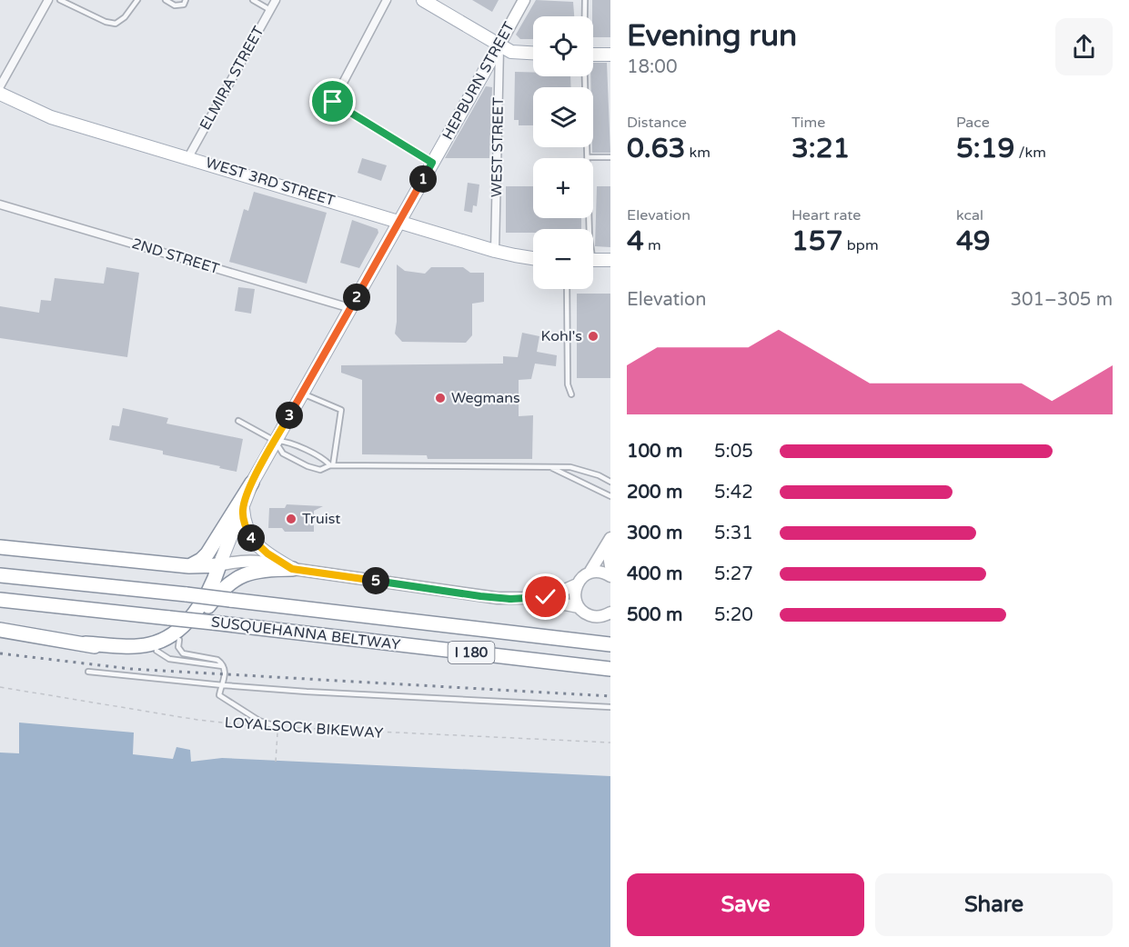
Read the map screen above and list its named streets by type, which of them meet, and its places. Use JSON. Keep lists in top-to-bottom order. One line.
{"streets":{"highway":["SUSQUEHANNA BELTWAY","I 180"],"main road":["HEPBURN STREET","WEST 3RD STREET"],"street":["ELMIRA STREET","WEST STREET","2ND STREET"],"path":["LOYALSOCK BIKEWAY"]},"crossings":[["ELMIRA STREET","WEST 3RD STREET"],["HEPBURN STREET","WEST STREET"],["HEPBURN STREET","WEST 3RD STREET"],["HEPBURN STREET","2ND STREET"],["WEST STREET","WEST 3RD STREET"]],"places":["Kohl's","Wegmans","Truist"],"page":{"heading":["Evening run","18:00"],"map_buttons":["+","−"],"stats":[["Distance","0.63 km"],["Time","3:21"],["Pace","5:19 /km"],["Elevation","4 m"],["Heart rate","157 bpm"],["kcal","49"]],"pins":["1","2","3","4","5"],"chart":["Elevation","301–305 m"],"list":[{"name":"100 m","note":"5:05"},{"name":"200 m","note":"5:42"},{"name":"300 m","note":"5:31"},{"name":"400 m","note":"5:27"},{"name":"500 m","note":"5:20"}],"buttons":["Save","Share"]}}
